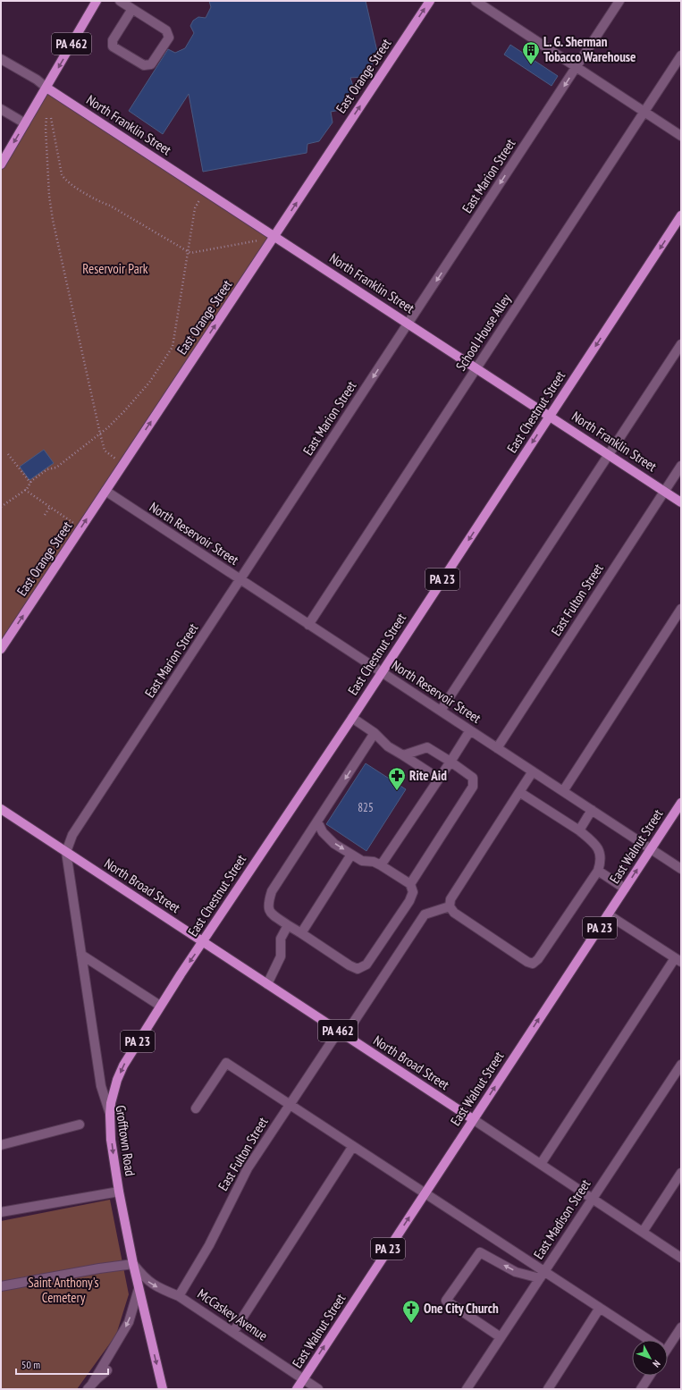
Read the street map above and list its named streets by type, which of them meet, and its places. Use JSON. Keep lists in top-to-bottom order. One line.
{"streets":{"main road":["PA 462","East Orange Street","North Franklin Street","East Chestnut Street","PA 23","East Walnut Street","North Broad Street","Grofftown Road"],"street":["East Marion Street","School House Alley","North Reservoir Street","East Fulton Street","East Madison Street","McCaskey Avenue"]},"crossings":[["PA 462","North Franklin Street"],["East Orange Street","North Franklin Street"],["East Orange Street","North Reservoir Street"],["North Franklin Street","East Marion Street"],["North Franklin Street","School House Alley"],["North Franklin Street","East Chestnut Street"],["North Franklin Street","East Fulton Street"],["East Marion Street","North Reservoir Street"],["East Marion Street","North Broad Street"],["East Marion Street","Grofftown Road"],["School House Alley","North Reservoir Street"],["East Chestnut Street","North Reservoir Street"],["East Chestnut Street","North Broad Street"],["East Chestnut Street","Grofftown Road"],["North Reservoir Street","East Fulton Street"],["North Reservoir Street","East Walnut Street"],["East Fulton Street","North Broad Street"],["East Fulton Street","McCaskey Avenue"],["East Walnut Street","North Broad Street"],["East Walnut Street","McCaskey Avenue"],["North Broad Street","Grofftown Road"],["North Broad Street","East Madison Street"],["Grofftown Road","McCaskey Avenue"]],"one_way":["East Orange Street","East Marion Street","East Chestnut Street","East Walnut Street"],"parks":["Reservoir Park","Saint Anthony's Cemetery"],"places":{"building":["L. G. Sherman Tobacco Warehouse"],"pharmacy":["Rite Aid"],"church":["One City Church"]},"house_numbers":["825"],"scale_bar":"50 m","north":"bottom right"}
